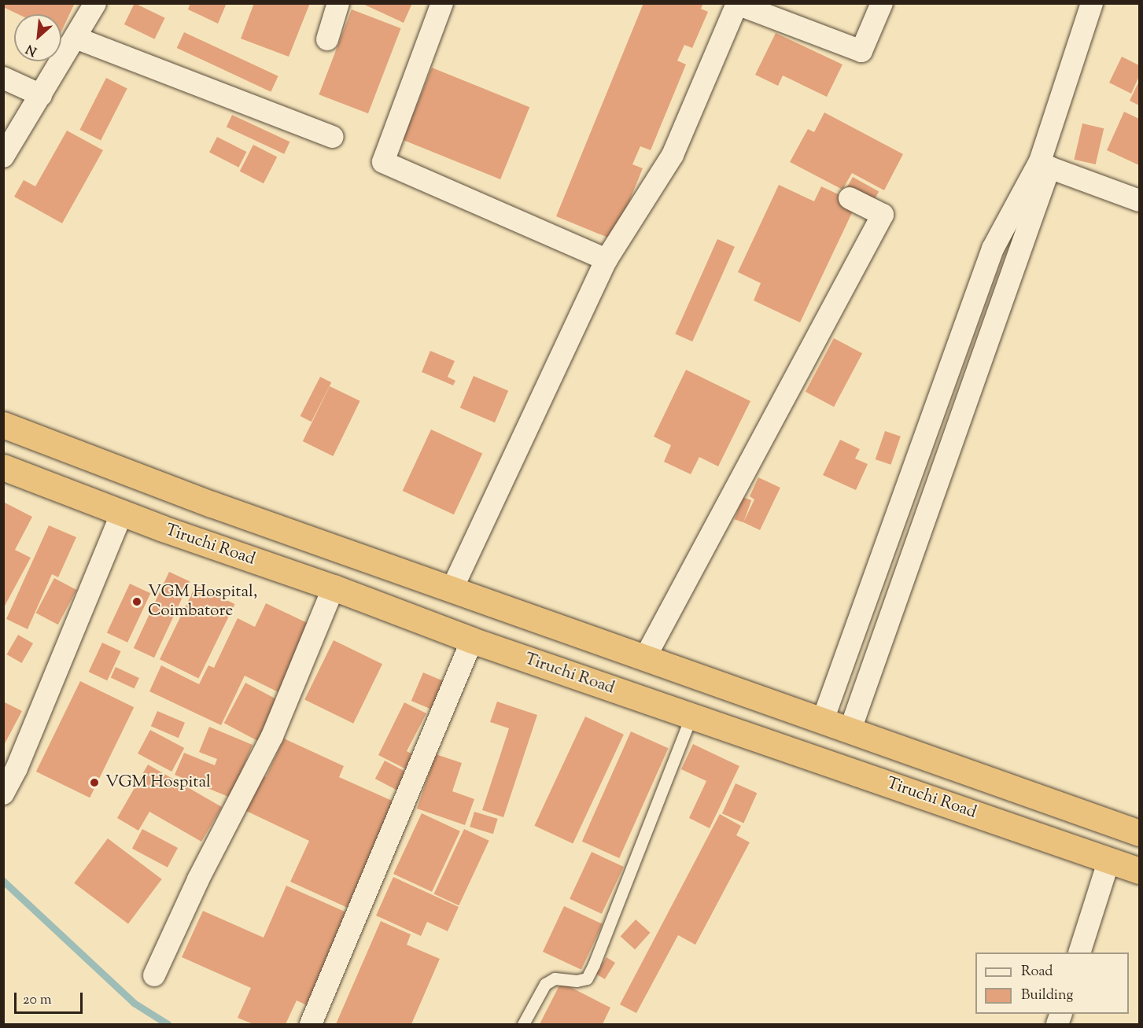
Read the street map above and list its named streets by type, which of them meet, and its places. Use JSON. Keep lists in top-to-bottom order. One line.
{"streets":{"highway":["Tiruchi Road"]},"places":["VGM Hospital, Coimbatore","VGM Hospital"],"legend":["Road","Building"],"scale_bar":"20 m","north":"bottom left"}
